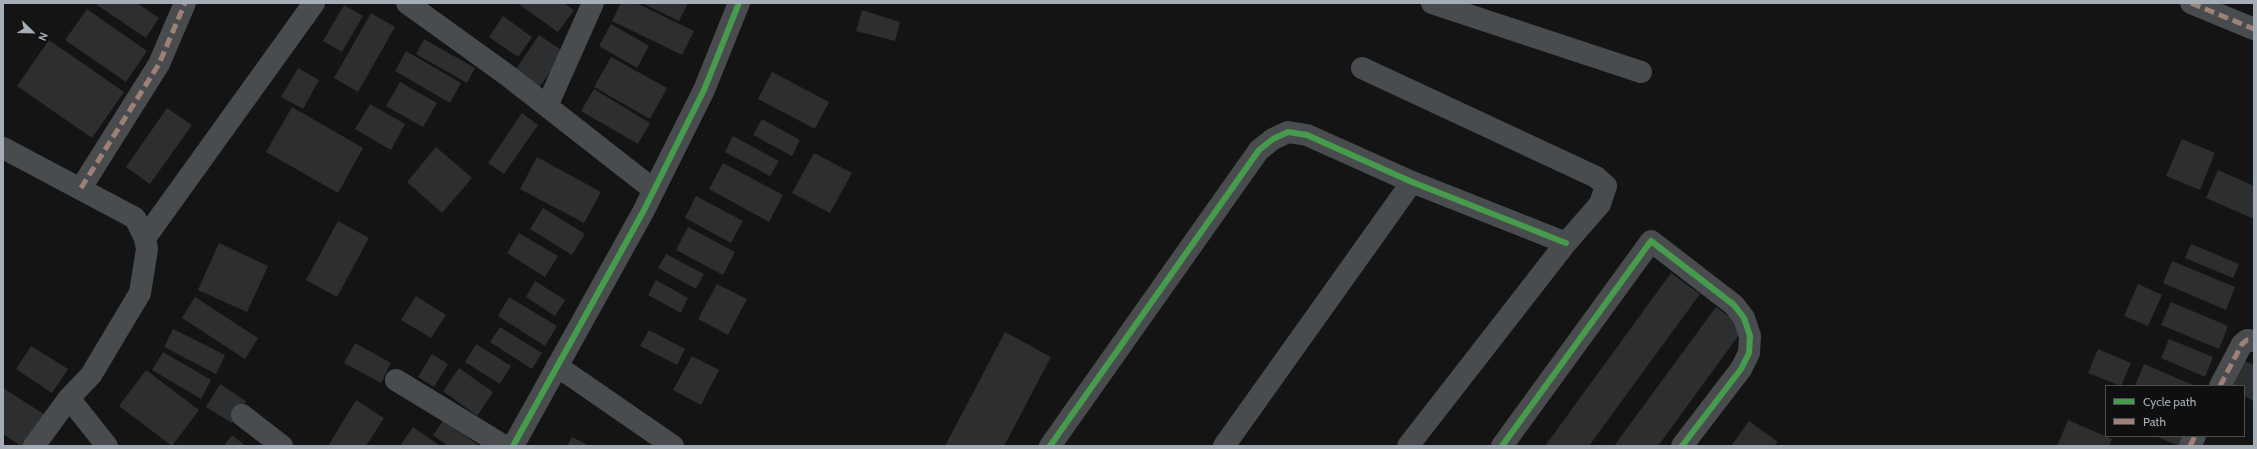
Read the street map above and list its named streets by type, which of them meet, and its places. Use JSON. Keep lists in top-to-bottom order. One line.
{"legend":["Cycle path","Path"],"north":"bottom right"}
